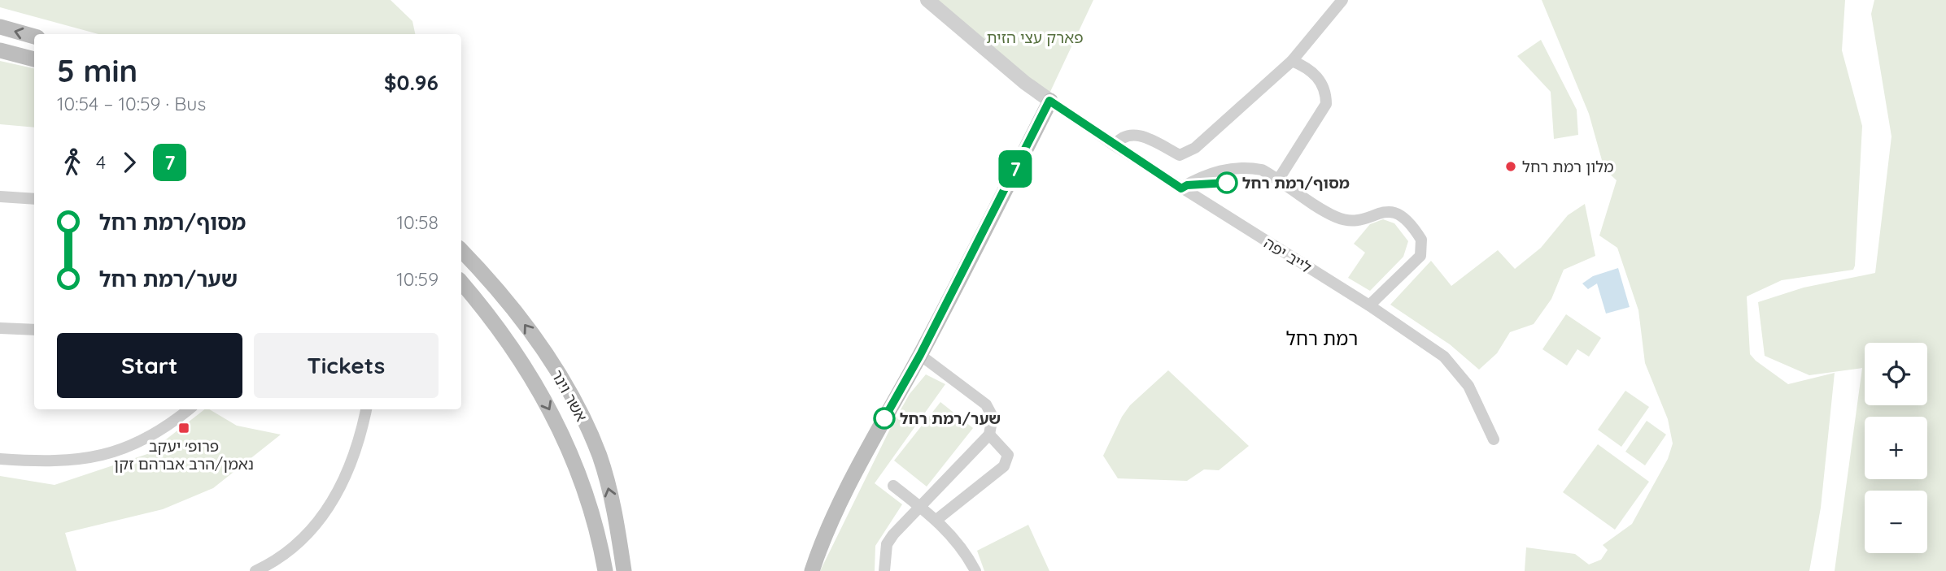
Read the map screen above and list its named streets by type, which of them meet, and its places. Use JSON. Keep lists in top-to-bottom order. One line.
{"streets":{"main road":["אשר וינר"],"street":["לייב יפה"]},"districts":["רמת רחל"],"parks":["פארק עצי הזית"],"places":{"other":["מלון רמת רחל","מסוף/רמת רחל","שער/רמת רחל"],"transit":["פרופ׳ יעקב נאמן/הרב אברהם זקן"]},"lines":["bus line 7"],"page":{"on_map":"7","heading":["5 min","10:54 – 10:59 · Bus","$0.96"],"legs":["4","7"],"list":[{"name":"מסוף/רמת רחל","value":"10:58"},{"name":"שער/רמת רחל","value":"10:59"}],"buttons":["Start","Tickets"],"map_buttons":["+","−"]}}
